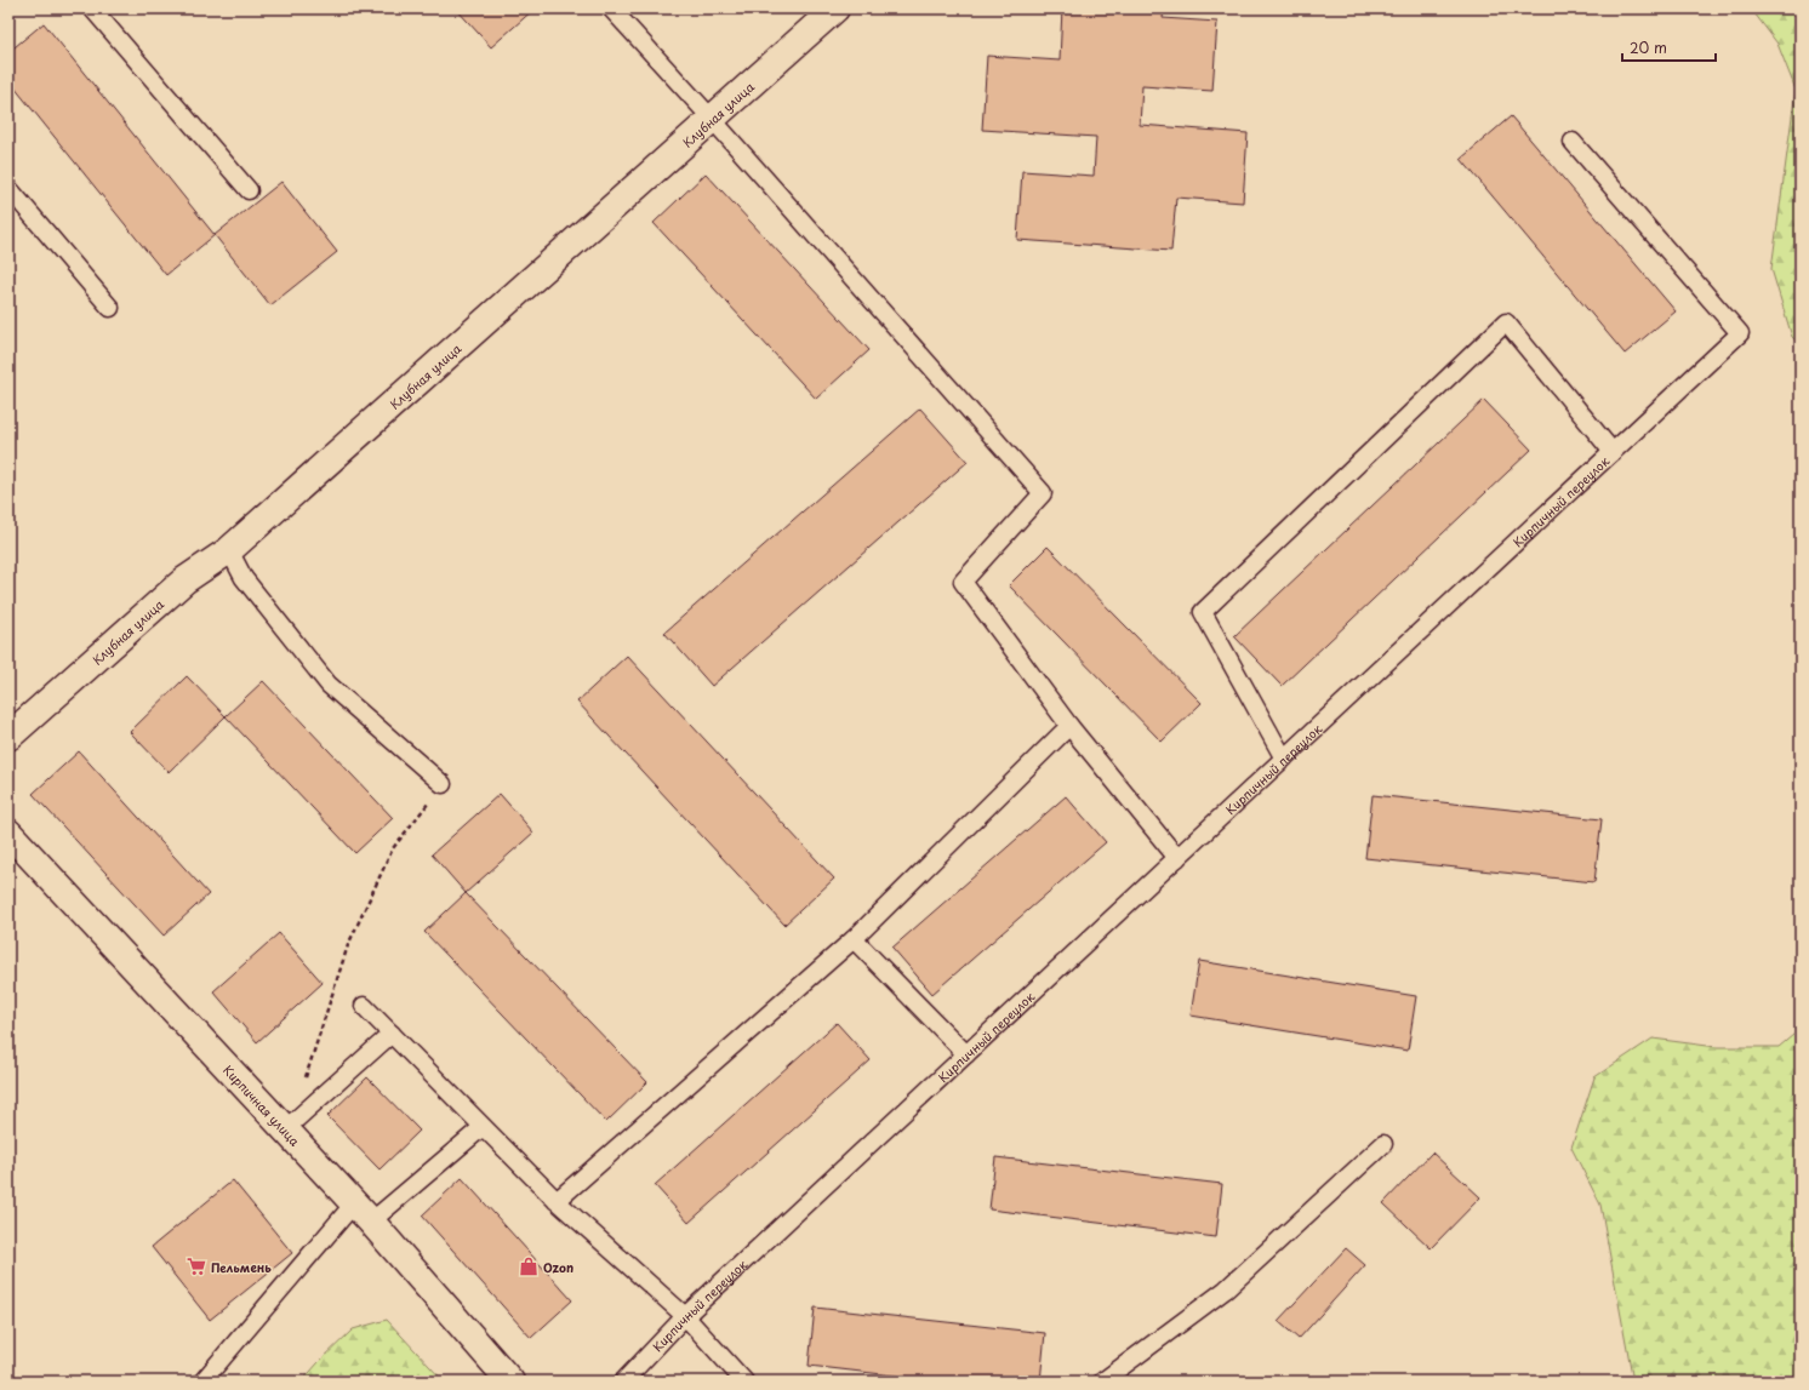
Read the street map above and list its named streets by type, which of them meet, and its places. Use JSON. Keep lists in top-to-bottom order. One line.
{"streets":{"street":["Клубная улица","Кирпичная улица"],"lane":["Кирпичный переулок"]},"places":{"supermarket":["Пельмень"],"shop":["Ozon"]},"scale_bar":"20 m"}
